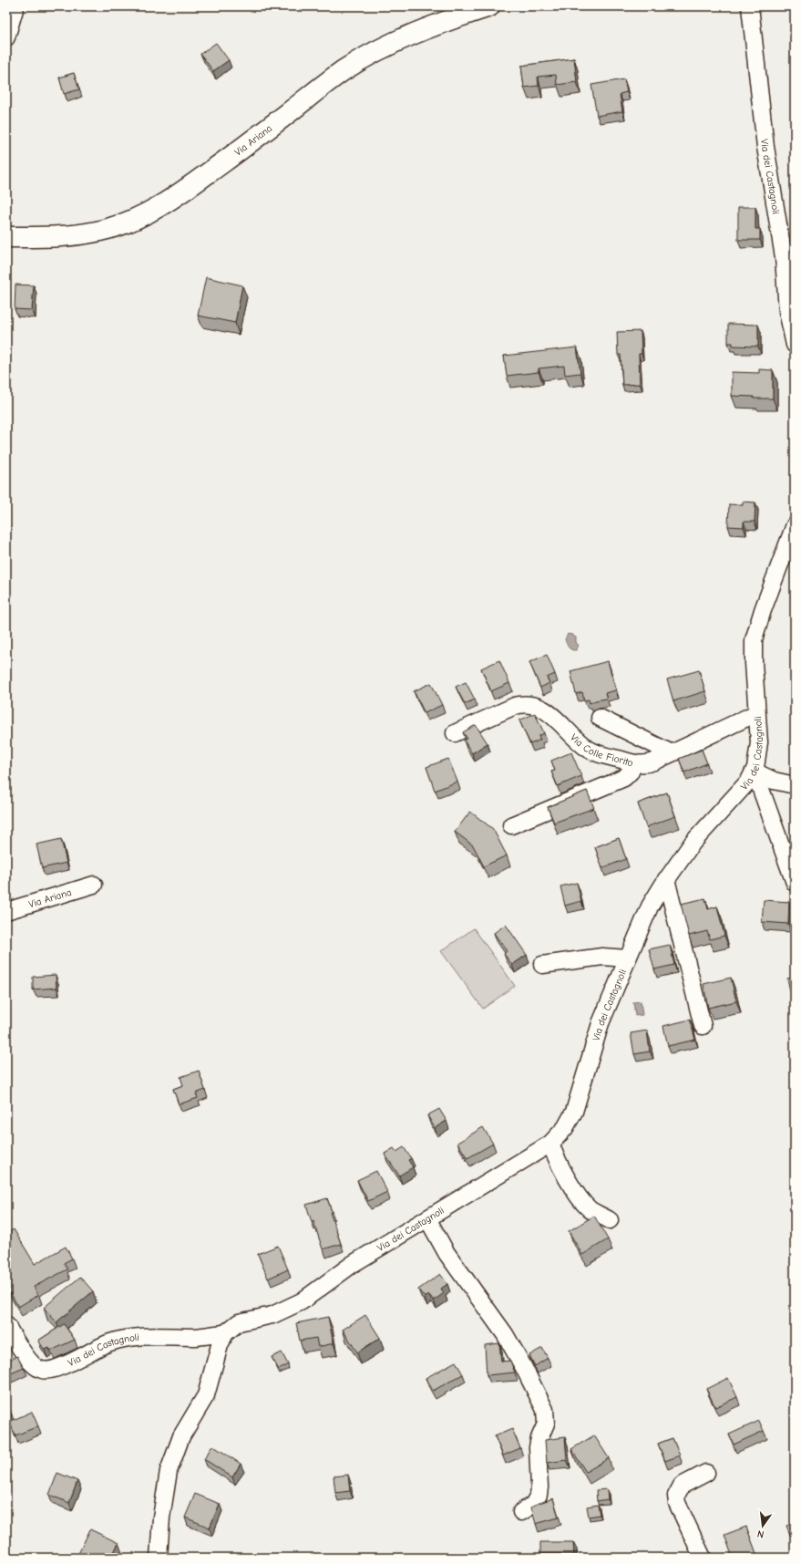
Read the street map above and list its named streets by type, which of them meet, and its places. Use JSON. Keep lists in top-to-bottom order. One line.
{"streets":{"main road":["Via Ariana"],"street":["Via dei Castagnoli","Via Colle Fiorito"]},"crossings":[["Via dei Castagnoli","Via Colle Fiorito"]],"north":"bottom"}
